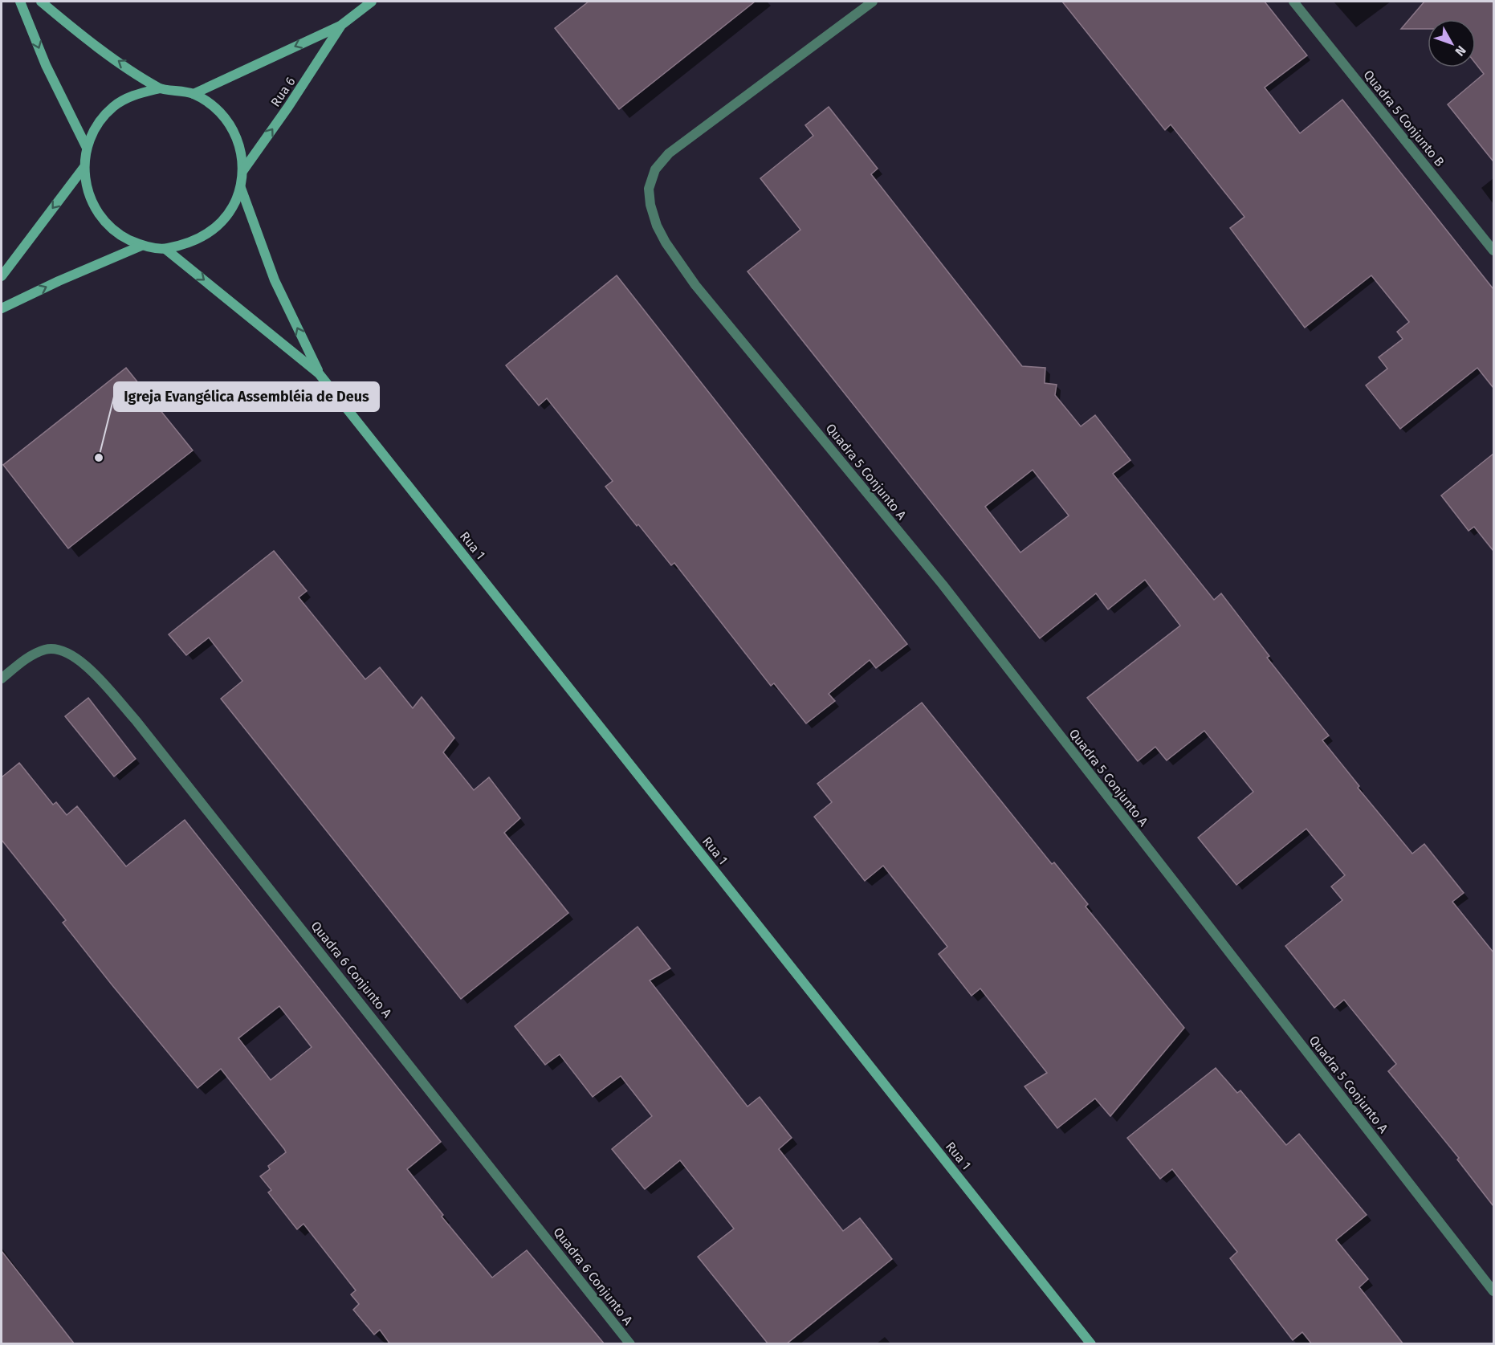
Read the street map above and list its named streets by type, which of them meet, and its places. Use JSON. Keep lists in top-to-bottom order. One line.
{"streets":{"street":["Rua 6","Quadra 5 Conjunto B","Quadra 5 Conjunto A","Rua 1","Quadra 6 Conjunto A"]},"places":["Igreja Evangélica Assembléia de Deus"],"north":"bottom right"}
